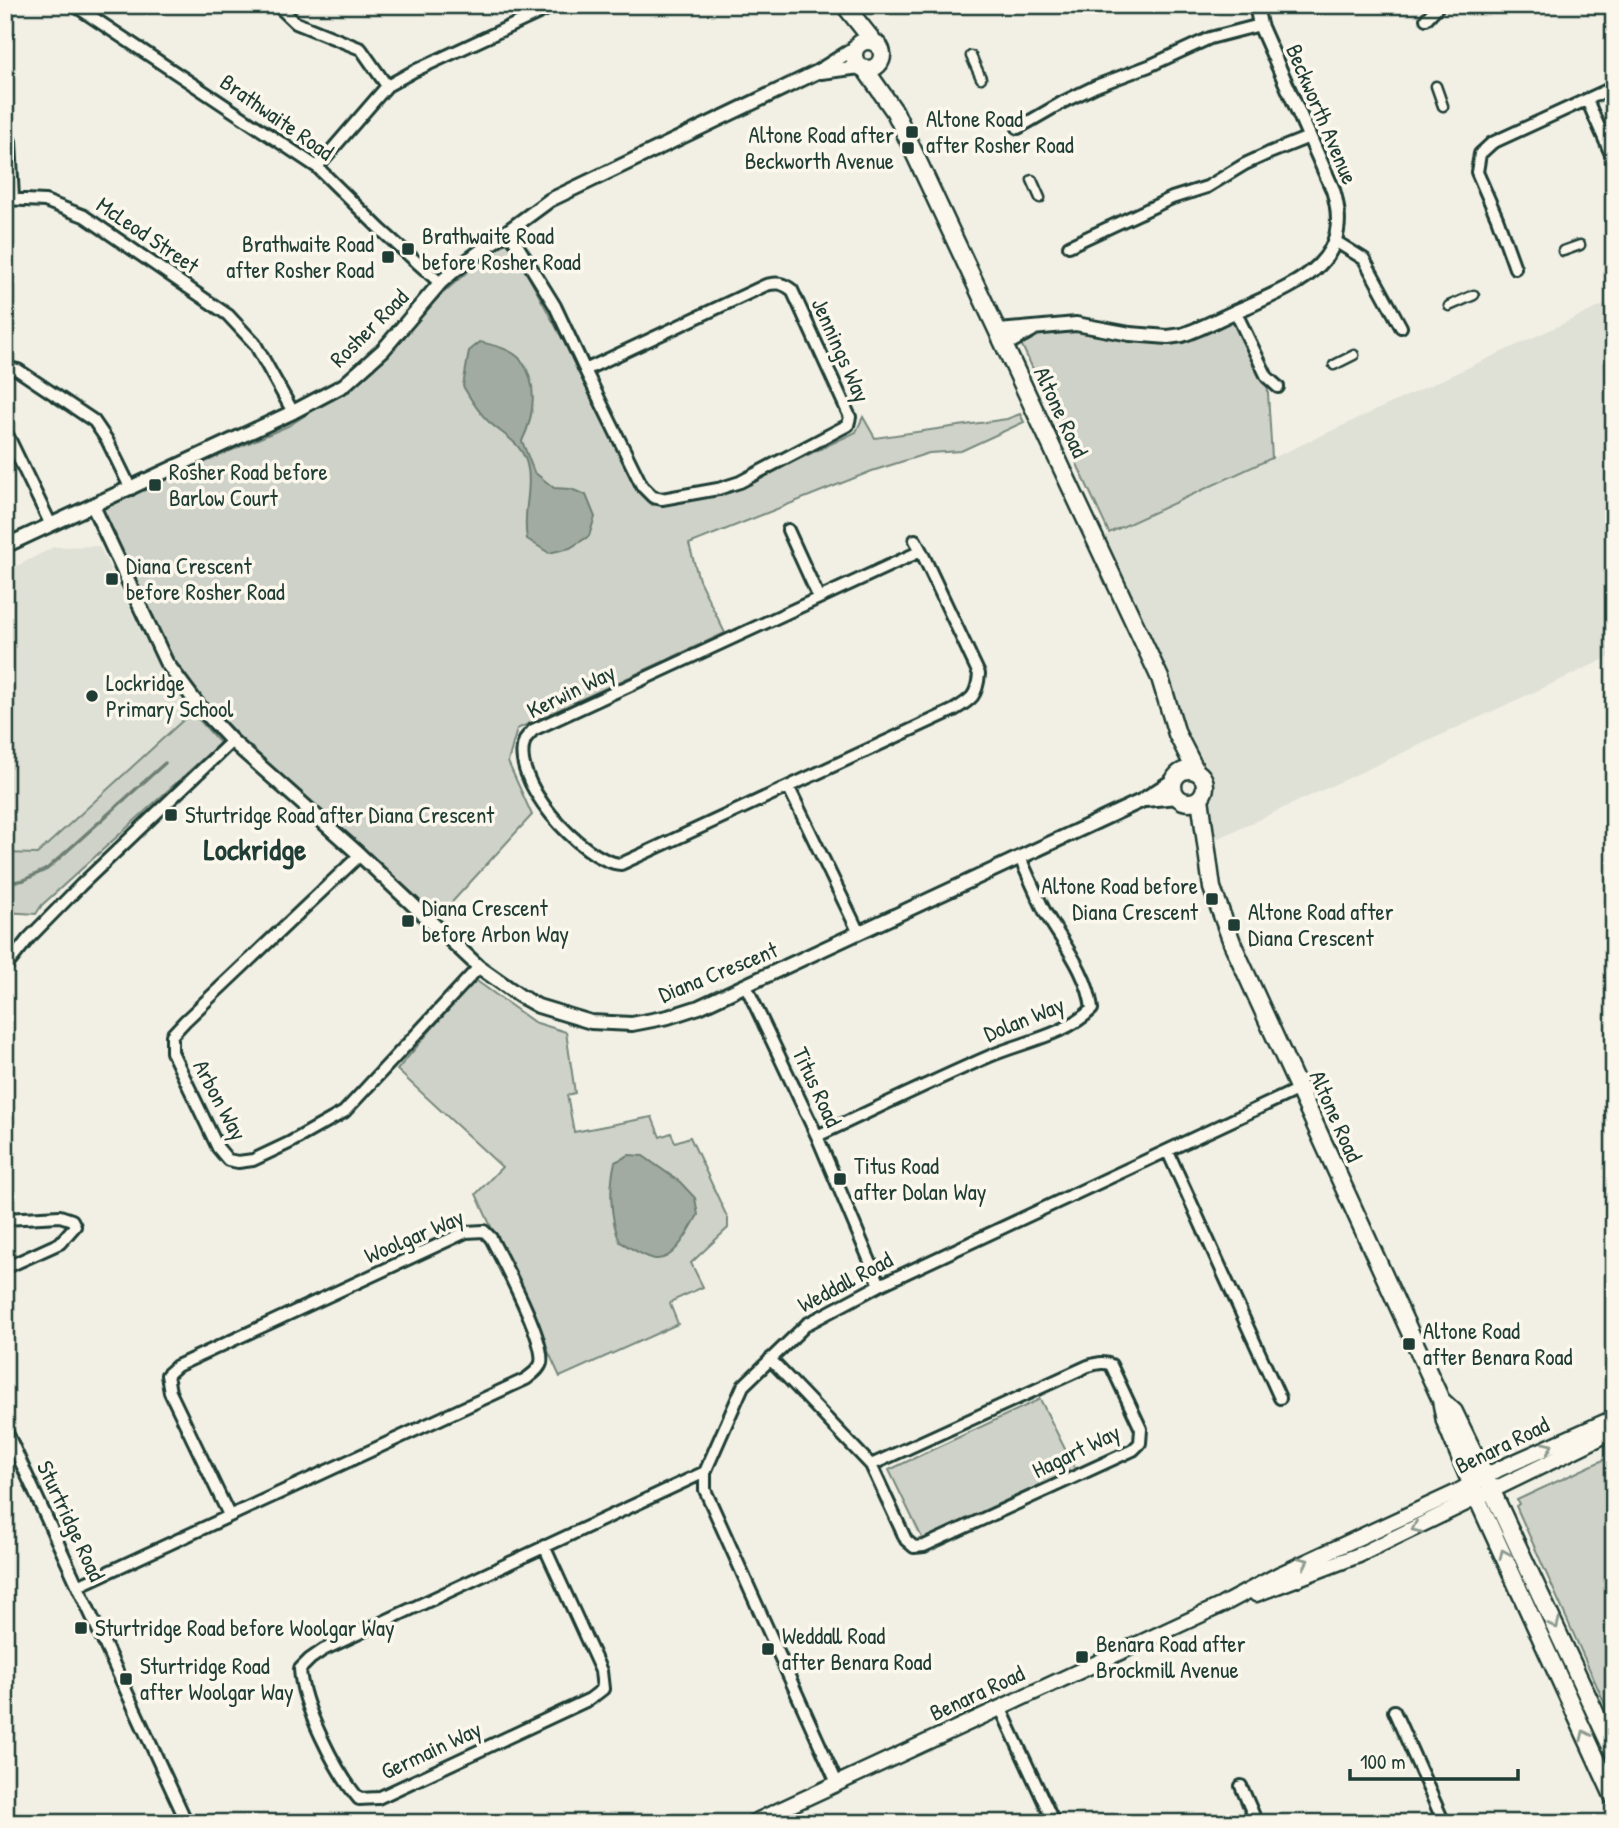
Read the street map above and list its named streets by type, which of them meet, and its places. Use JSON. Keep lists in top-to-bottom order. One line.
{"streets":{"main road":["Altone Road","Benara Road"],"street":["Beckworth Avenue","Brathwaite Road","McLeod Street","Rosher Road","Jennings Way","Kerwin Way","Diana Crescent","Dolan Way","Titus Road","Arbon Way","Woolgar Way","Weddall Road","Hagart Way","Sturtridge Road","Germain Way"]},"crossings":[["Beckworth Avenue","Altone Road"],["Brathwaite Road","Rosher Road"],["McLeod Street","Rosher Road"],["Rosher Road","Jennings Way"],["Rosher Road","Altone Road"],["Rosher Road","Diana Crescent"],["Altone Road","Diana Crescent"],["Altone Road","Weddall Road"],["Altone Road","Benara Road"],["Diana Crescent","Dolan Way"],["Diana Crescent","Titus Road"],["Diana Crescent","Arbon Way"],["Dolan Way","Titus Road"],["Titus Road","Weddall Road"],["Woolgar Way","Sturtridge Road"],["Weddall Road","Hagart Way"],["Weddall Road","Germain Way"]],"districts":["Lockridge"],"places":{"transit":["Altone Road after Rosher Road","Altone Road after Beckworth Avenue","Brathwaite Road before Rosher Road","Brathwaite Road after Rosher Road","Rosher Road before Barlow Court","Diana Crescent before Rosher Road","Sturtridge Road after Diana Crescent","Altone Road before Diana Crescent","Diana Crescent before Arbon Way","Altone Road after Diana Crescent","Titus Road after Dolan Way","Altone Road after Benara Road","Sturtridge Road before Woolgar Way","Weddall Road after Benara Road","Benara Road after Brockmill Avenue","Sturtridge Road after Woolgar Way"],"other":["Lockridge Primary School"]},"scale_bar":"100 m"}
